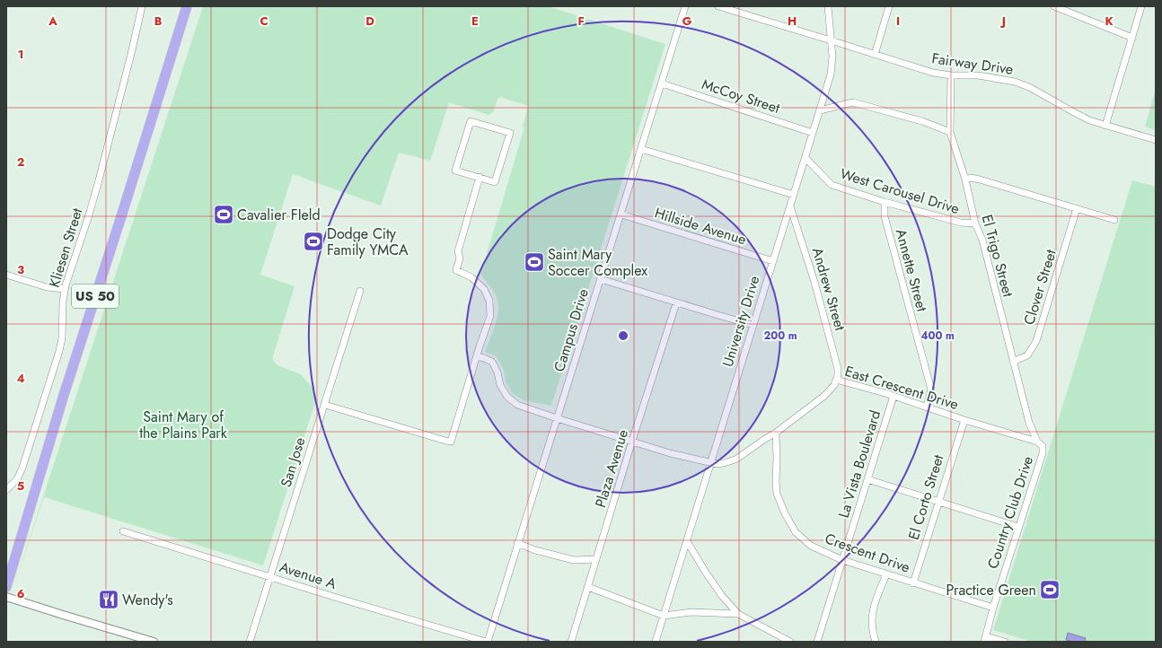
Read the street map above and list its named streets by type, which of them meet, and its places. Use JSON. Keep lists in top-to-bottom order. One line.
{"streets":{"highway":["US 50"],"street":["Fairway Drive","McCoy Street","West Carousel Drive","Hillside Avenue","Kliesen Street","El Trigo Street","Annette Street","Clover Street","Andrew Street","University Drive","Campus Drive","East Crescent Drive","San Jose","La Vista Boulevard","Plaza Avenue","El Corto Street","Country Club Drive","Crescent Drive","Avenue A"]},"crossings":[["Fairway Drive","El Trigo Street"],["Fairway Drive","University Drive"],["McCoy Street","University Drive"],["McCoy Street","Campus Drive"],["West Carousel Drive","El Trigo Street"],["West Carousel Drive","Annette Street"],["West Carousel Drive","University Drive"],["Hillside Avenue","University Drive"],["Hillside Avenue","Campus Drive"],["El Trigo Street","Clover Street"],["El Trigo Street","East Crescent Drive"],["El Trigo Street","Country Club Drive"],["Annette Street","East Crescent Drive"],["Andrew Street","University Drive"],["Andrew Street","East Crescent Drive"],["University Drive","East Crescent Drive"],["Campus Drive","East Crescent Drive"],["Campus Drive","Avenue A"],["East Crescent Drive","La Vista Boulevard"],["East Crescent Drive","Plaza Avenue"],["East Crescent Drive","El Corto Street"],["East Crescent Drive","Country Club Drive"],["East Crescent Drive","Crescent Drive"],["San Jose","Avenue A"],["La Vista Boulevard","Crescent Drive"],["El Corto Street","Crescent Drive"],["Country Club Drive","Crescent Drive"]],"parks":["Saint Mary of the Plains Park"],"places":{"sports":["Cavalier FIeld","Dodge City Family YMCA","Saint Mary Soccer Complex","Practice Green"],"restaurant":["Wendy's"]},"grid":{"columns":["A","B","C","D","E","F","G","H","I","J","K"],"rows":["1","2","3","4","5","6"]},"rings":["200 m","400 m"]}
